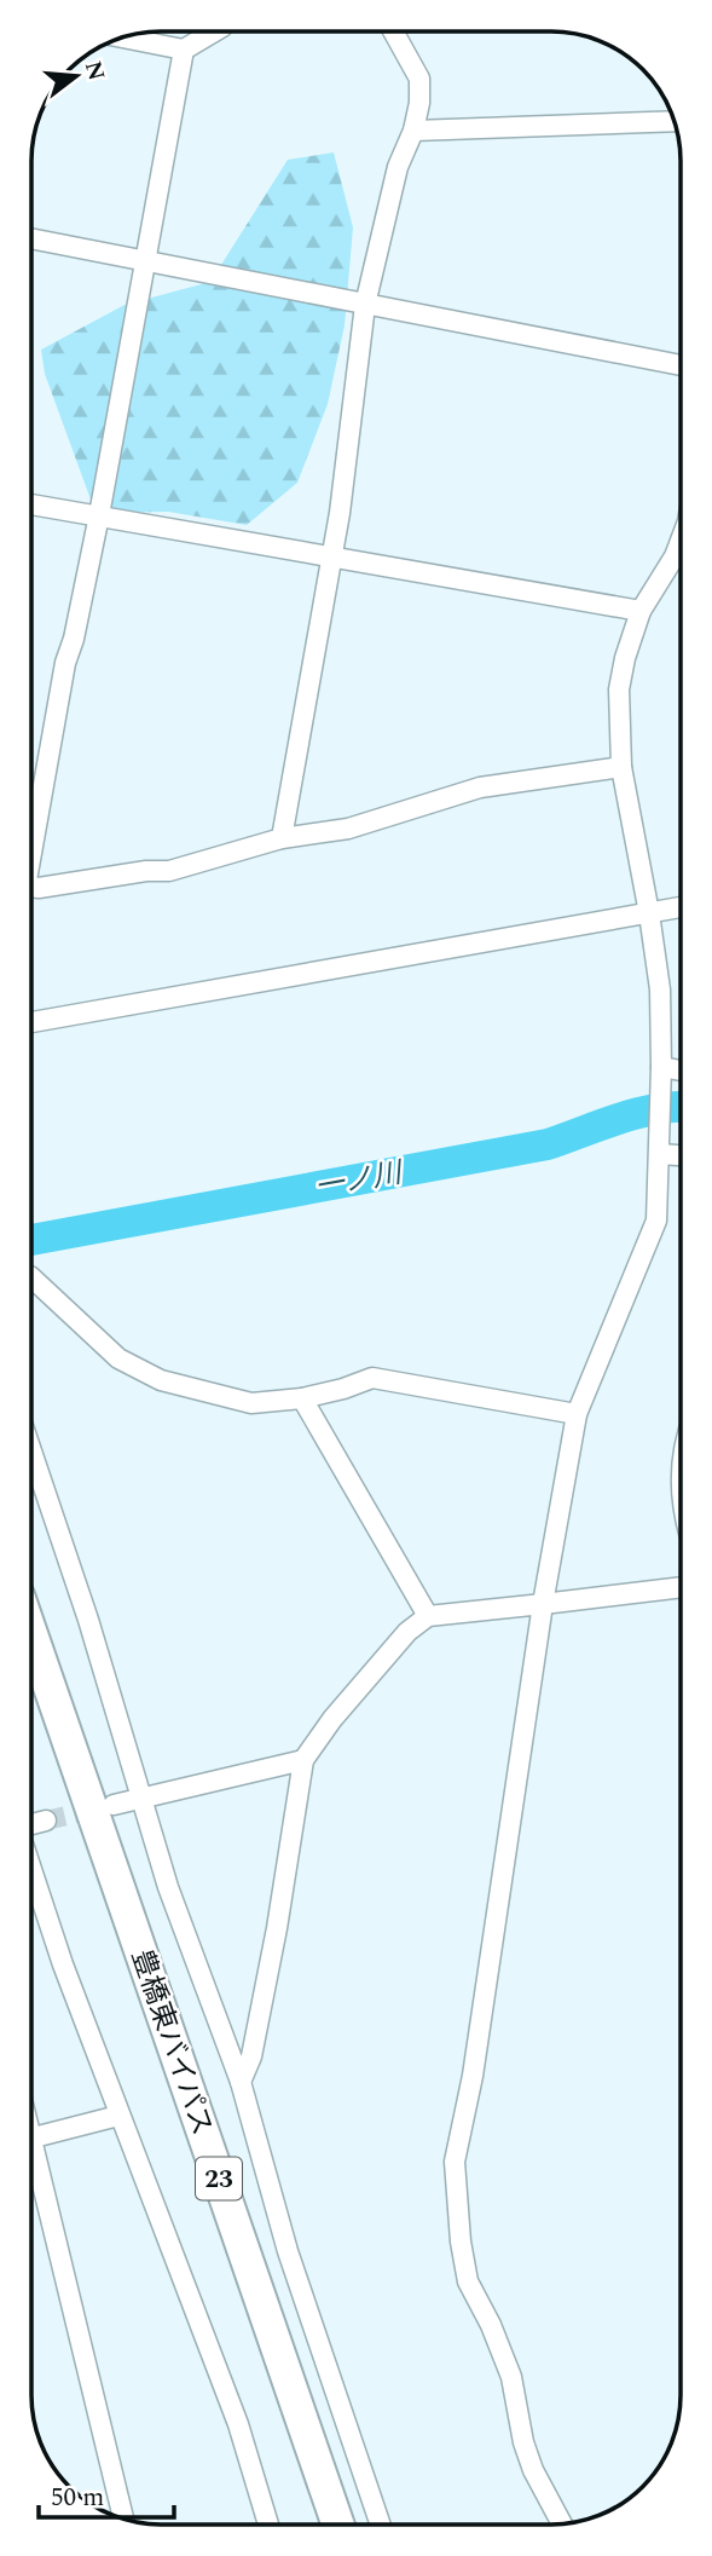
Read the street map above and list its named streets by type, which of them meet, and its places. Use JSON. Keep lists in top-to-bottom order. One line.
{"streets":{"highway":["豊橋東バイパス","23"]},"crossings":[["豊橋東バイパス","23"]],"water":["一ノ川"],"scale_bar":"50 m","north":"right"}
